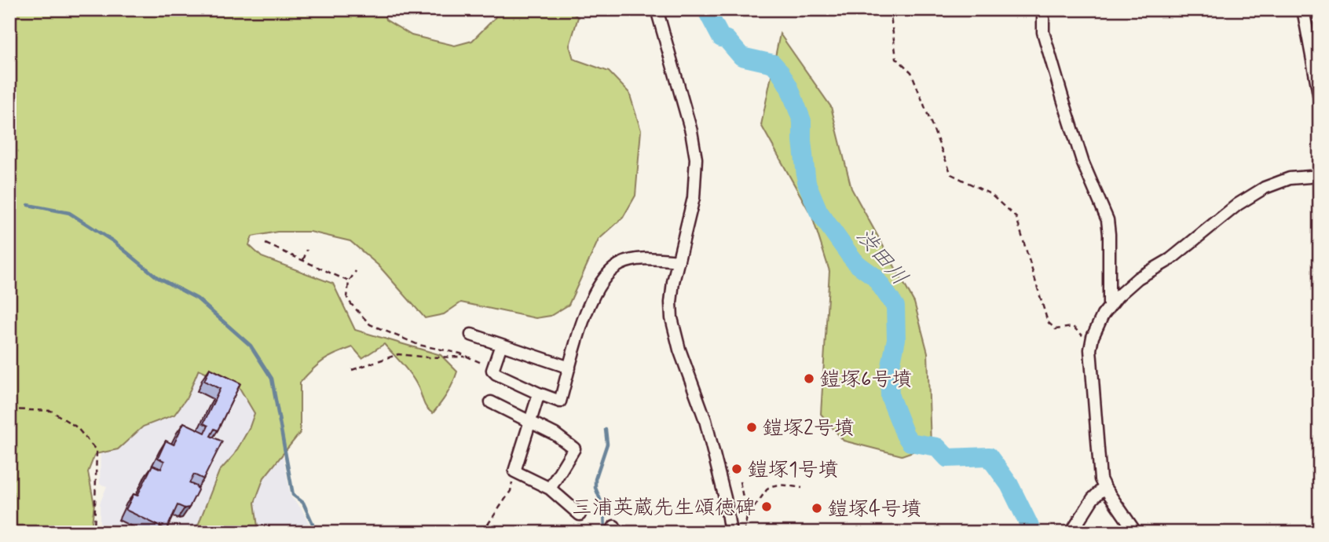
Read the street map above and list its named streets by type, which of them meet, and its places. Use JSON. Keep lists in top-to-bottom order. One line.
{"water":["渋田川"],"places":["鎧塚6号墳","鎧塚2号墳","鎧塚1号墳","三浦英蔵先生頌徳碑","鎧塚4号墳"]}
